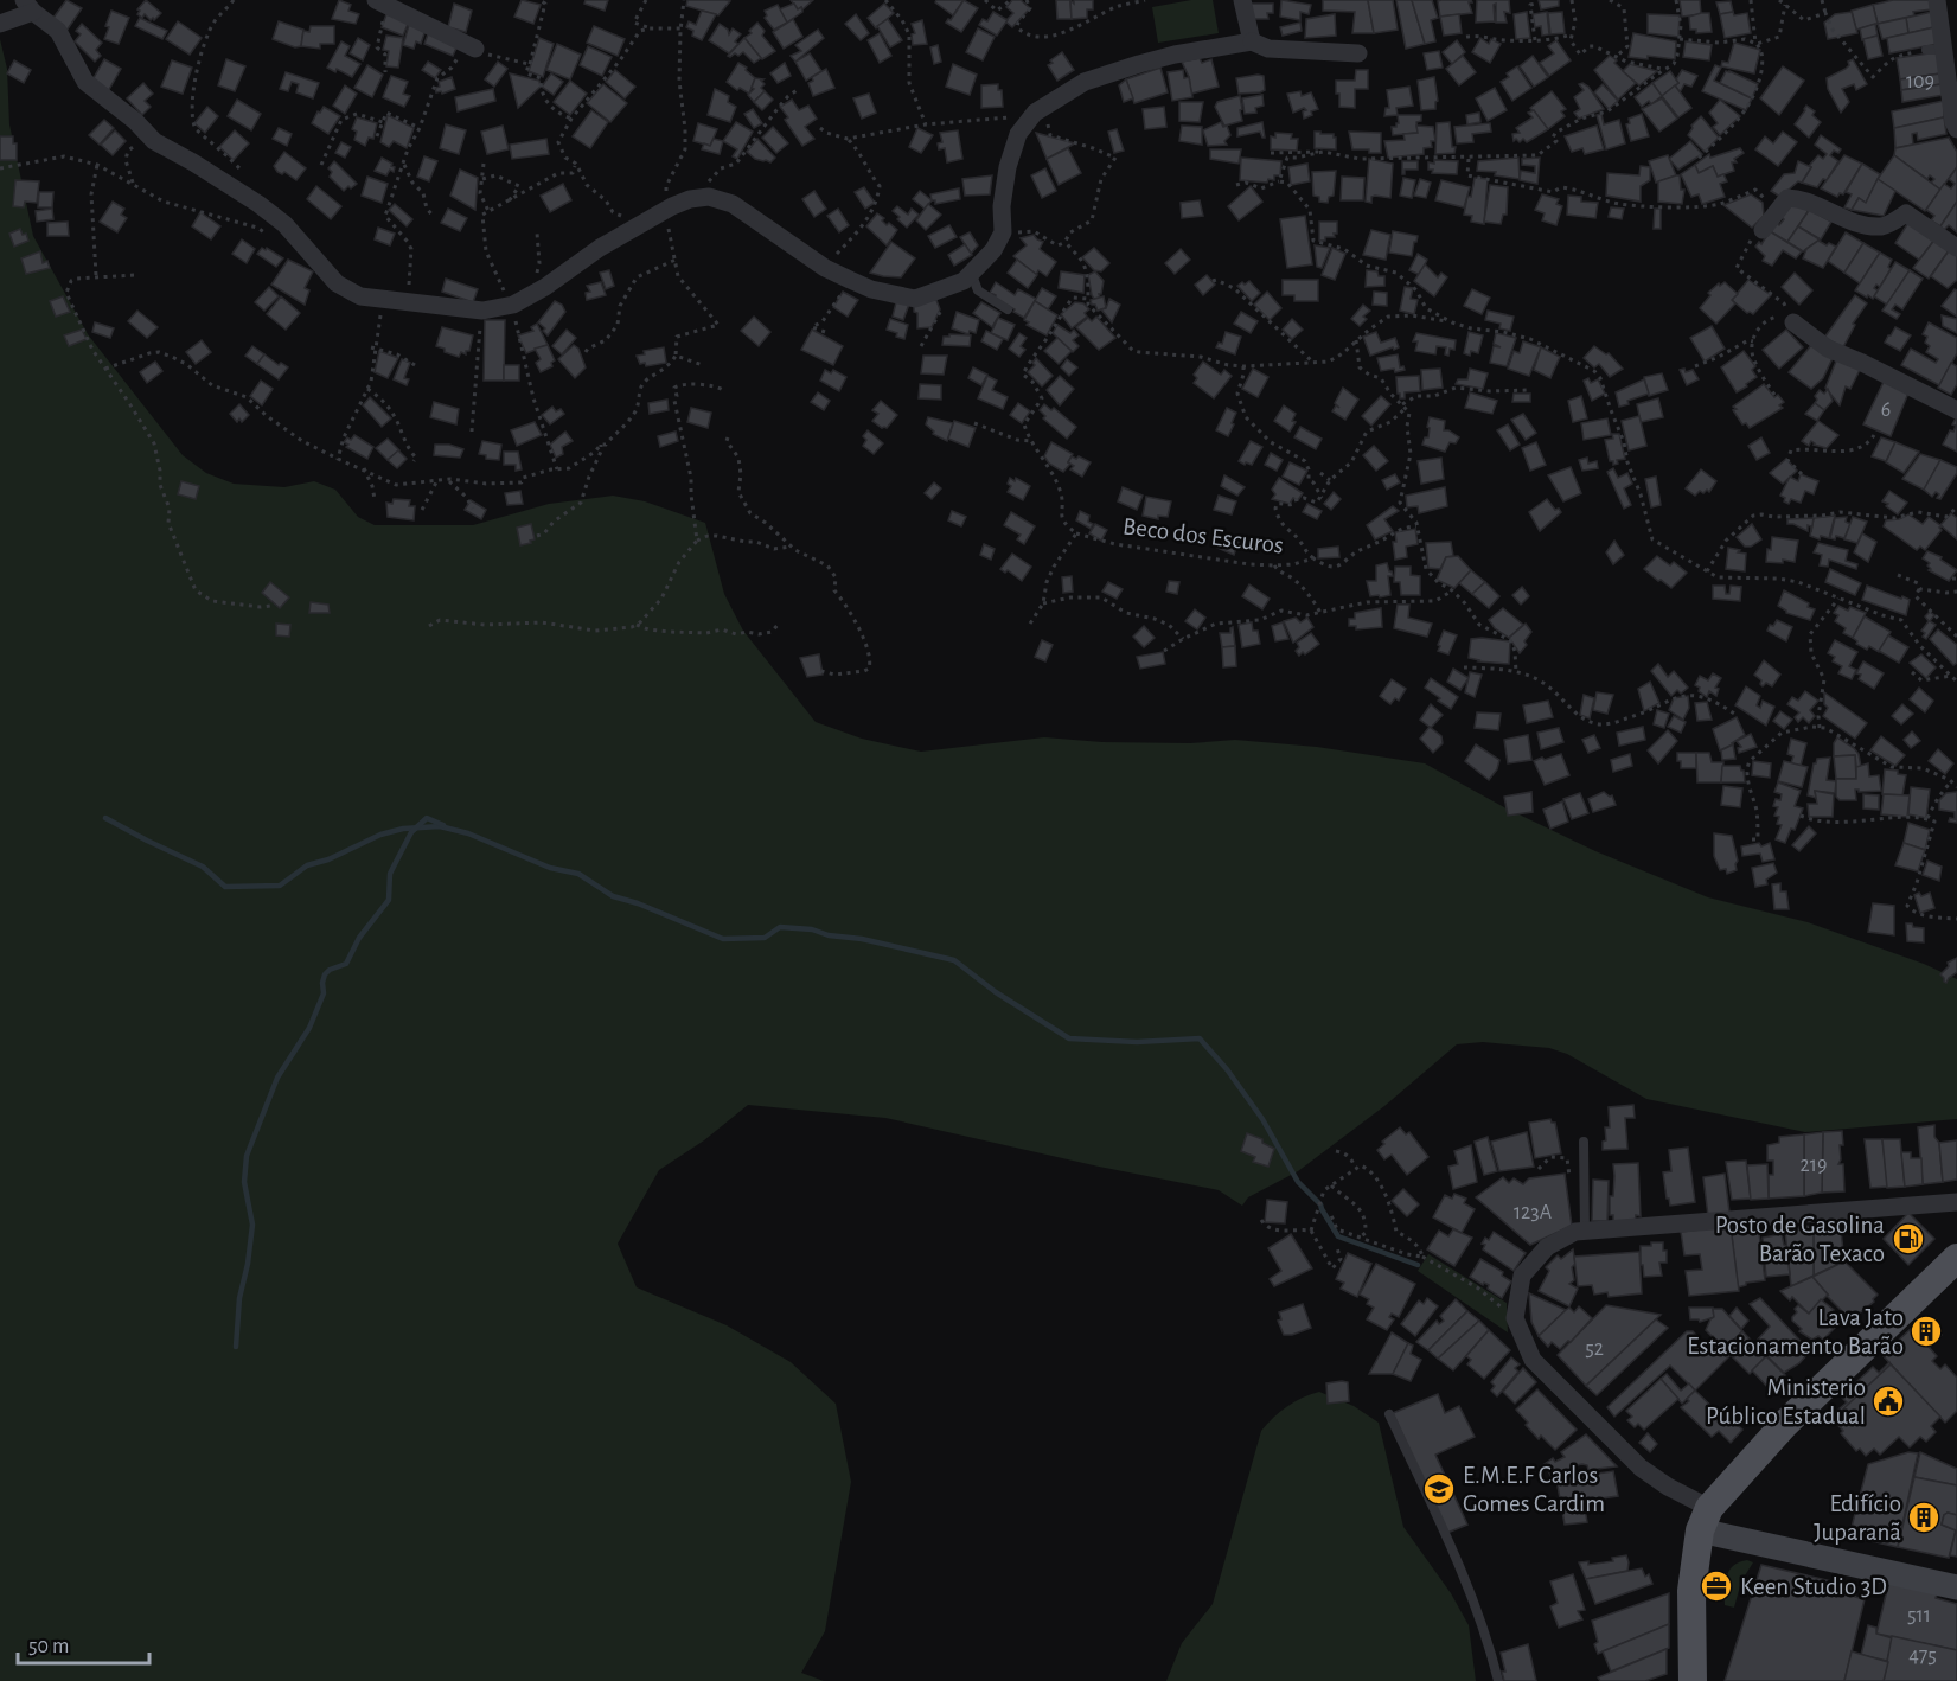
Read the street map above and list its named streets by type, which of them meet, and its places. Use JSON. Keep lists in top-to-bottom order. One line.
{"streets":{"path":["Beco dos Escuros"]},"places":{"fuel station":["Posto de Gasolina Barão Texaco"],"building":["Lava Jato Estacionamento Barão","Edifício Juparanã"],"public building":["Ministerio Público Estadual"],"school or university":["E.M.E.F Carlos Gomes Cardim"],"office":["Keen Studio 3D"]},"house_numbers":["109","6","219","123A","52","511","475"],"scale_bar":"50 m"}
